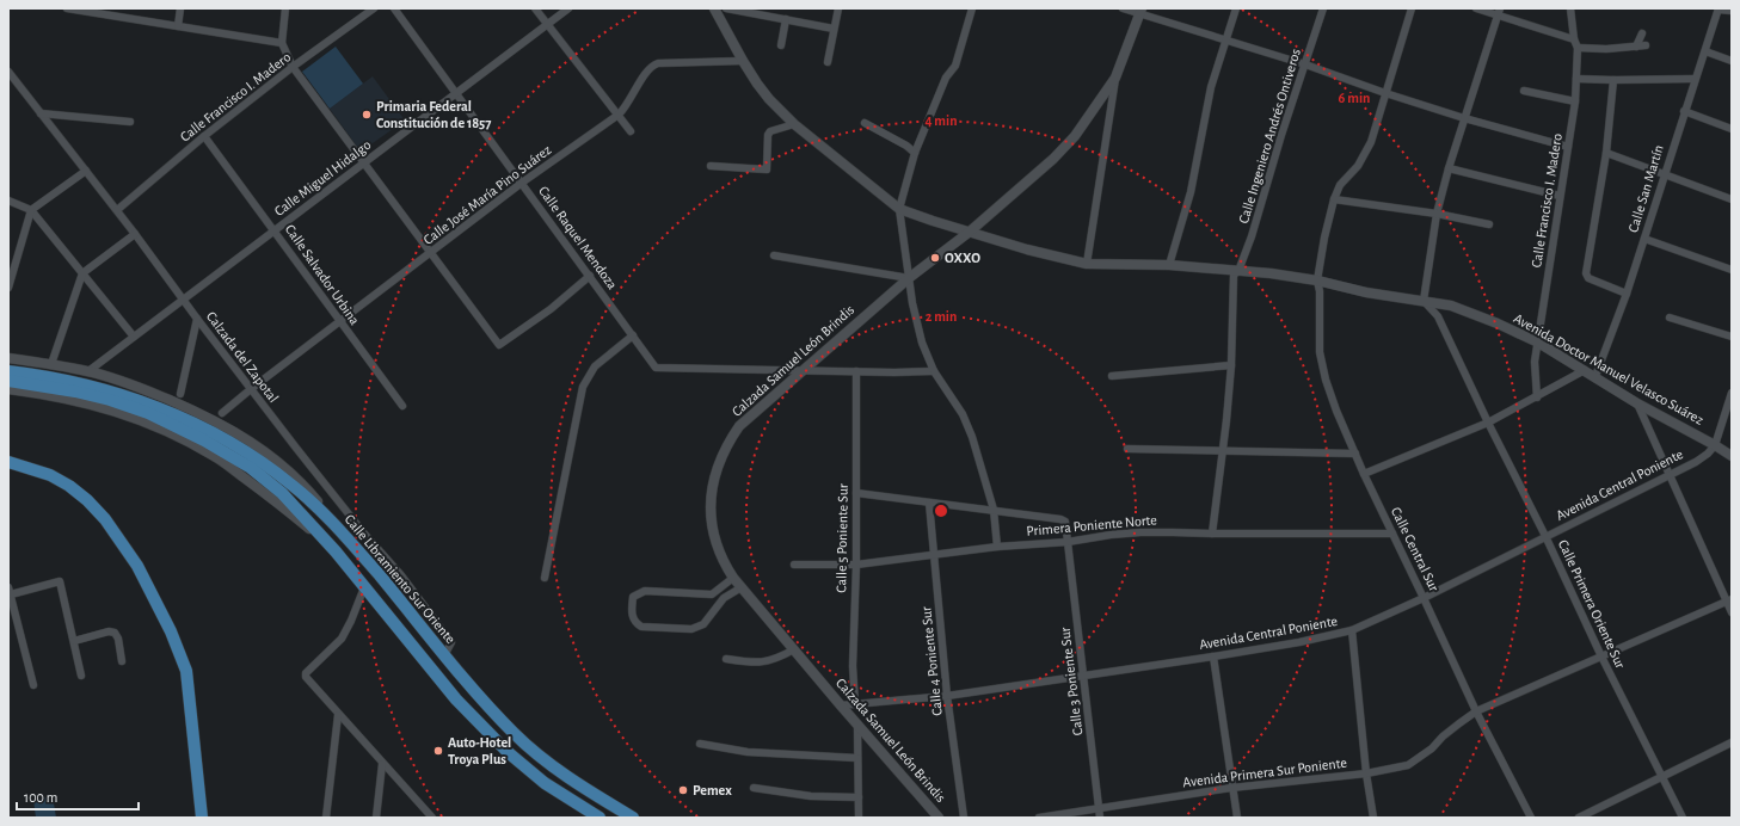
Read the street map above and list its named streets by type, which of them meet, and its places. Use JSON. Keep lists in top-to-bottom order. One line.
{"streets":{"main road":["Calle Libramiento Sur Oriente"],"street":["Calle Francisco I. Madero","Calle Ingeniero Andrés Ontiveros","Calle Miguel Hidalgo","Calle San Martín","Calle José María Pino Suárez","Calle Raquel Mendoza","Calle Salvador Urbina","Calzada del Zapotal","Calzada Samuel León Brindis","Avenida Doctor Manuel Velasco Suárez","Avenida Central Poniente","Primera Poniente Norte","Calle 5 Poniente Sur","Calle Central Sur","Calle Primera Oriente Sur","Calle 4 Poniente Sur","Calle 3 Poniente Sur","Avenida Primera Sur Poniente"]},"crossings":[["Calle Francisco I. Madero","Calle Salvador Urbina"],["Calle Francisco I. Madero","Calzada del Zapotal"],["Calle Francisco I. Madero","Avenida Doctor Manuel Velasco Suárez"],["Calle Ingeniero Andrés Ontiveros","Avenida Doctor Manuel Velasco Suárez"],["Calle Miguel Hidalgo","Calle Raquel Mendoza"],["Calle Miguel Hidalgo","Calle Salvador Urbina"],["Calle Miguel Hidalgo","Calzada del Zapotal"],["Calle San Martín","Avenida Doctor Manuel Velasco Suárez"],["Calle José María Pino Suárez","Calle Raquel Mendoza"],["Calle José María Pino Suárez","Calle Salvador Urbina"],["Calle José María Pino Suárez","Calzada del Zapotal"],["Calle José María Pino Suárez","Avenida Doctor Manuel Velasco Suárez"],["Calle Raquel Mendoza","Calzada Samuel León Brindis"],["Calzada del Zapotal","Calle Libramiento Sur Oriente"],["Calzada Samuel León Brindis","Avenida Doctor Manuel Velasco Suárez"],["Calzada Samuel León Brindis","Avenida Central Poniente"],["Avenida Doctor Manuel Velasco Suárez","Avenida Central Poniente"],["Avenida Doctor Manuel Velasco Suárez","Calle Central Sur"],["Avenida Doctor Manuel Velasco Suárez","Calle Primera Oriente Sur"],["Avenida Central Poniente","Calle 5 Poniente Sur"],["Avenida Central Poniente","Calle Central Sur"],["Avenida Central Poniente","Calle Primera Oriente Sur"],["Avenida Central Poniente","Calle 4 Poniente Sur"],["Avenida Central Poniente","Calle 3 Poniente Sur"],["Primera Poniente Norte","Calle 5 Poniente Sur"],["Primera Poniente Norte","Calle Central Sur"],["Primera Poniente Norte","Calle 4 Poniente Sur"],["Primera Poniente Norte","Calle 3 Poniente Sur"],["Calle Central Sur","Avenida Primera Sur Poniente"],["Calle Primera Oriente Sur","Avenida Primera Sur Poniente"],["Calle 3 Poniente Sur","Avenida Primera Sur Poniente"]],"places":["Primaria Federal Constitución de 1857","OXXO","Auto-Hotel Troya Plus","Pemex"],"scale_bar":"100 m","rings":["6 min","4 min","2 min"]}
